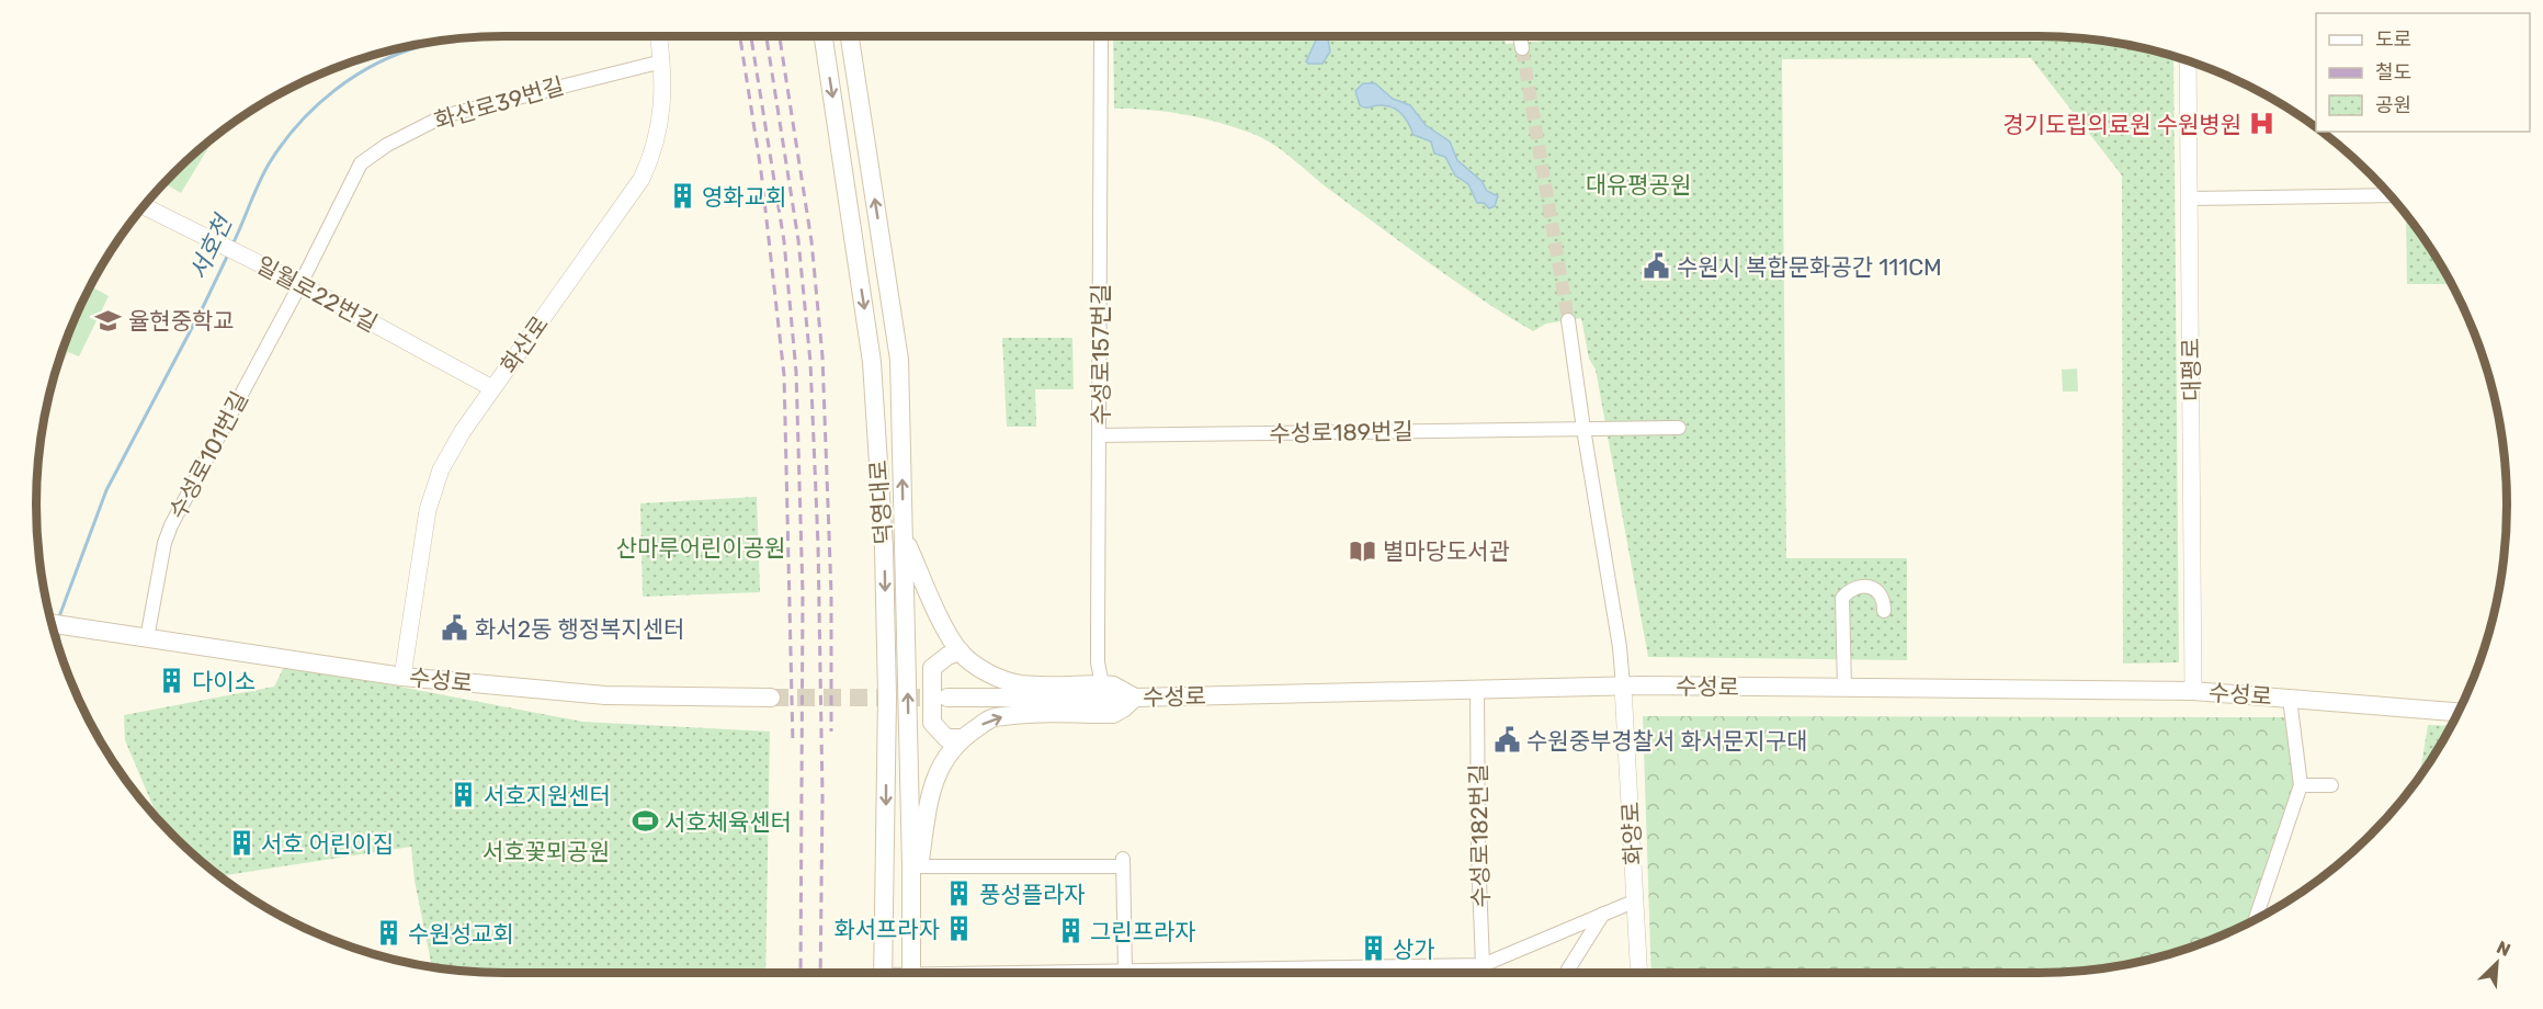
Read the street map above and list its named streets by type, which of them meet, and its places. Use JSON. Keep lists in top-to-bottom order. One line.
{"streets":{"main road":["덕영대로","수성로"],"street":["화산로39번길","일월로22번길","화산로","수성로157번길","대평로","수성로189번길","수성로101번길","화양로","수성로182번길"]},"crossings":[["화산로39번길","일월로22번길"],["화산로39번길","화산로"],["화산로39번길","수성로101번길"],["일월로22번길","화산로"],["일월로22번길","수성로101번길"],["화산로","수성로"],["수성로157번길","수성로189번길"],["대평로","수성로"],["수성로101번길","수성로"],["수성로","화양로"],["수성로","수성로182번길"]],"water":["서호천"],"parks":["대유평공원","산마루어린이공원","서호꽃뫼공원"],"places":{"hospital":["경기도립의료원 수원병원"],"building":["영화교회","다이소","서호지원센터","서호 어린이집","풍성플라자","화서프라자","그린프라자","수원성교회","상가"],"public building":["수원시 복합문화공간 111CM","화서2동 행정복지센터","수원중부경찰서 화서문지구대"],"school or university":["율현중학교"],"library":["별마당도서관"],"sports":["서호체육센터"]},"legend":["도로","철도","공원"],"north":"top right"}
